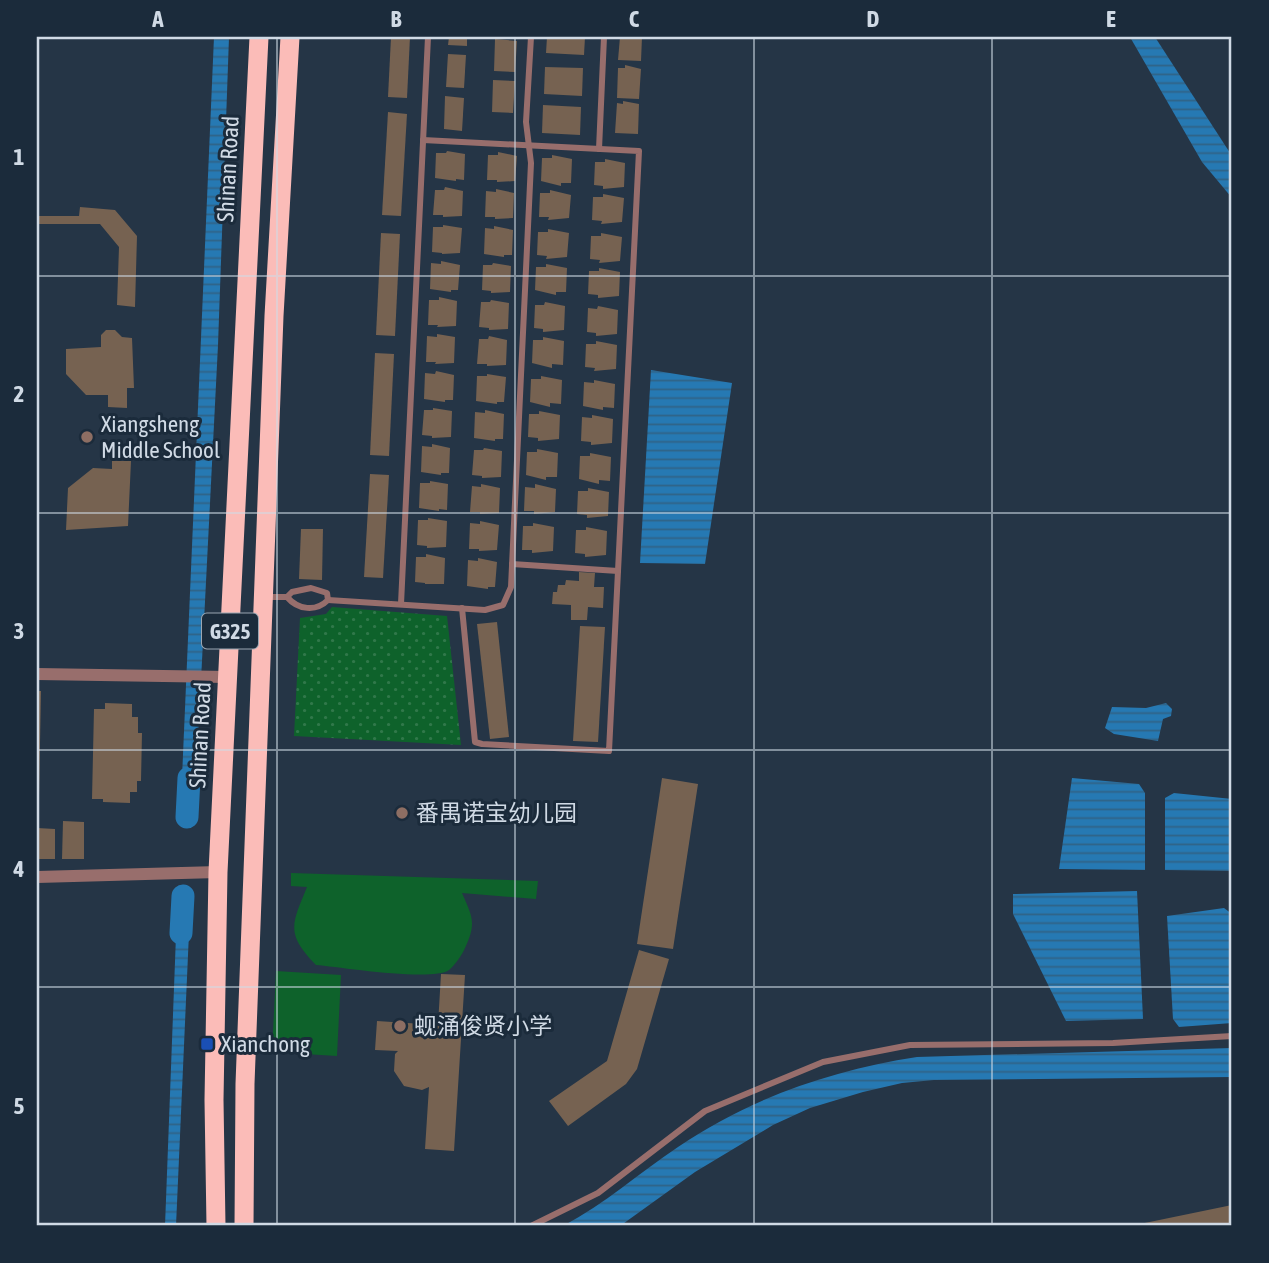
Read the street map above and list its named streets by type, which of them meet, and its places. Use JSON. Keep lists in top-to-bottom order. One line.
{"streets":{"highway":["Shinan Road","G325"]},"places":{"other":["Xiangsheng Middle School","番禺诺宝幼儿园","蚬涌俊贤小学"],"transit":["Xianchong"]},"grid":{"columns":["A","B","C","D","E"],"rows":["1","2","3","4","5"]}}
